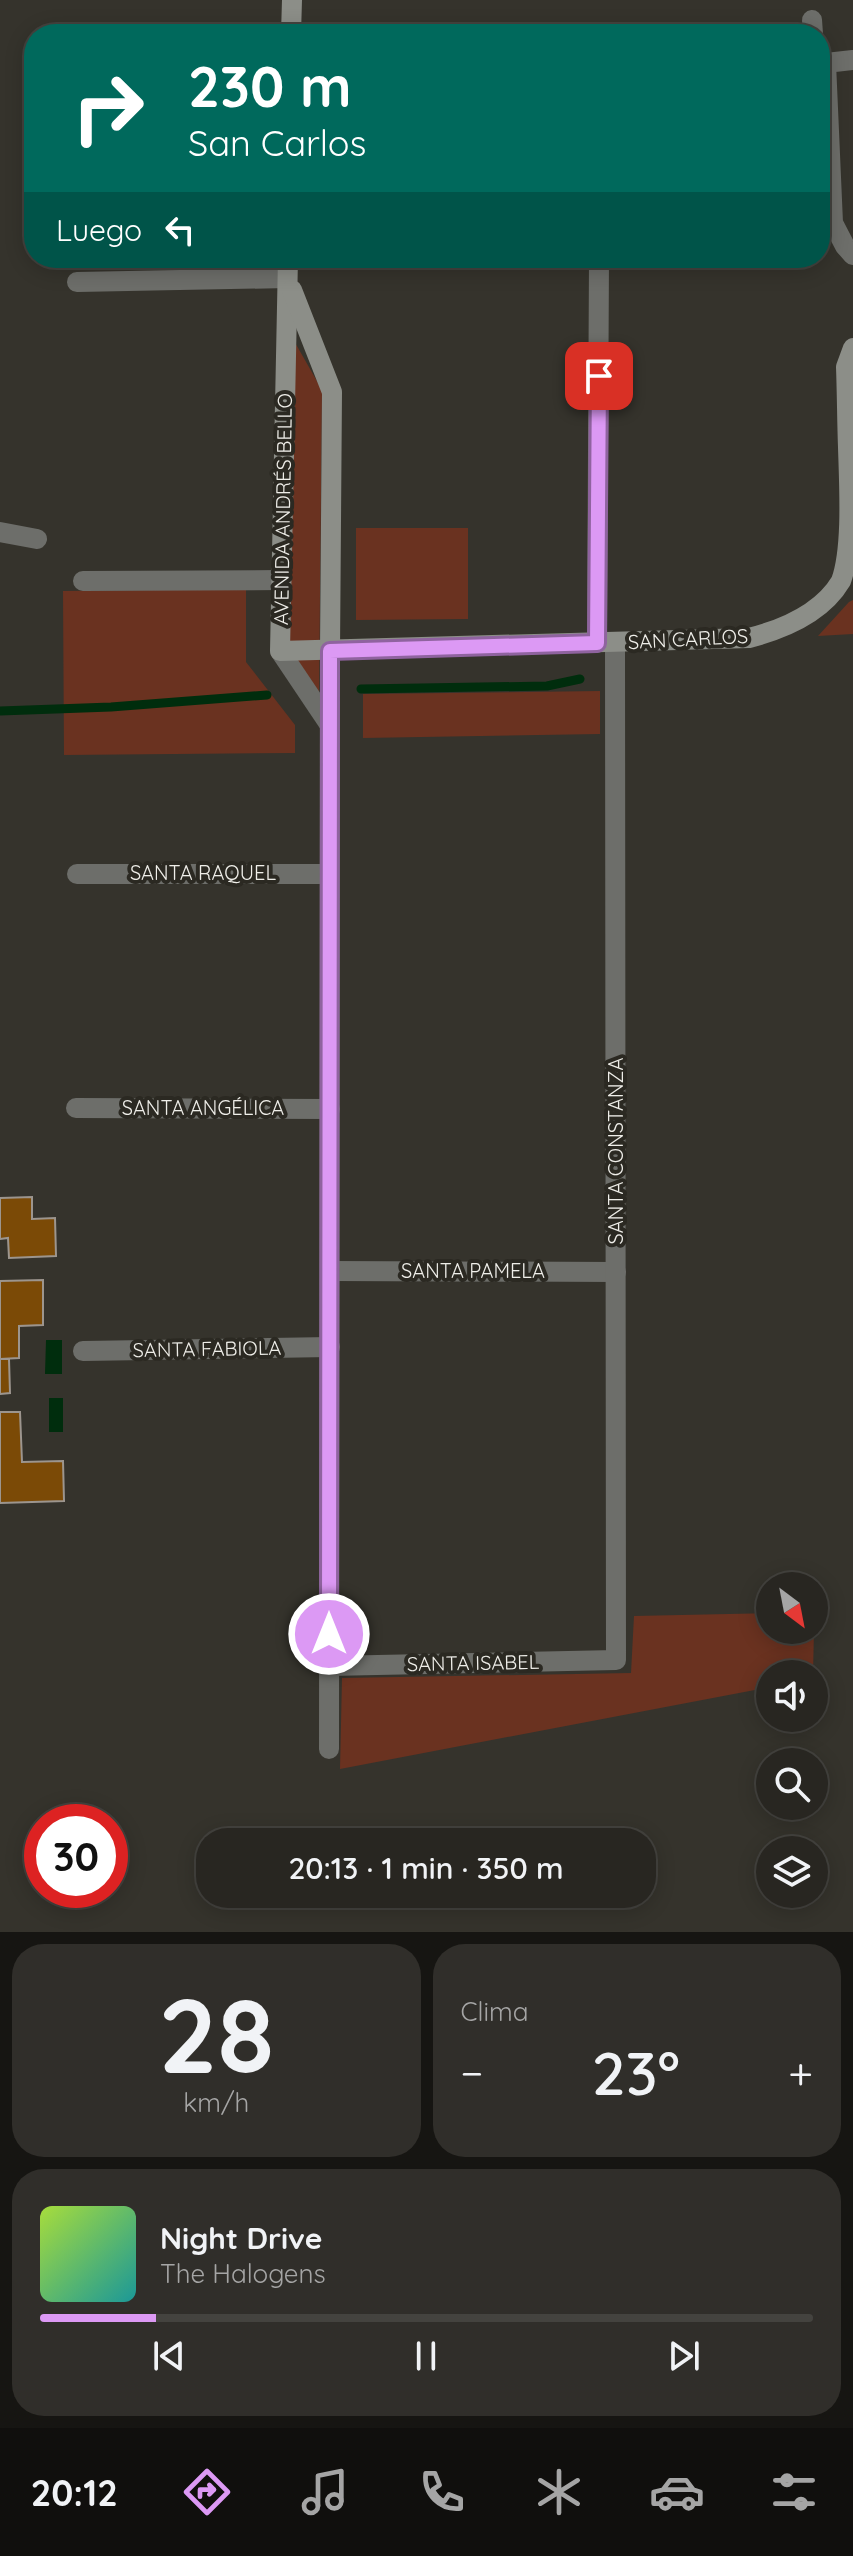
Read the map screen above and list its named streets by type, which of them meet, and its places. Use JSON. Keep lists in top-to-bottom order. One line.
{"streets":{"street":["AVENIDA ANDRÉS BELLO","SAN CARLOS","SANTA RAQUEL","SANTA ANGÉLICA","SANTA CONSTANZA","SANTA PAMELA","SANTA FABIOLA","SANTA ISABEL"]},"crossings":[["AVENIDA ANDRÉS BELLO","SAN CARLOS"],["SAN CARLOS","SANTA CONSTANZA"],["SANTA CONSTANZA","SANTA PAMELA"],["SANTA CONSTANZA","SANTA ISABEL"]],"north":"bottom right","page":{"turn":["230 m","San Carlos"],"then":"Luego","limit":"30","trip":"20:13 · 1 min · 350 m","tile":[["28","km/h"],"Clima"],"heat":["−","23°","+"],"song":["Night Drive","The Halogens"],"tabs":"20:12"}}
